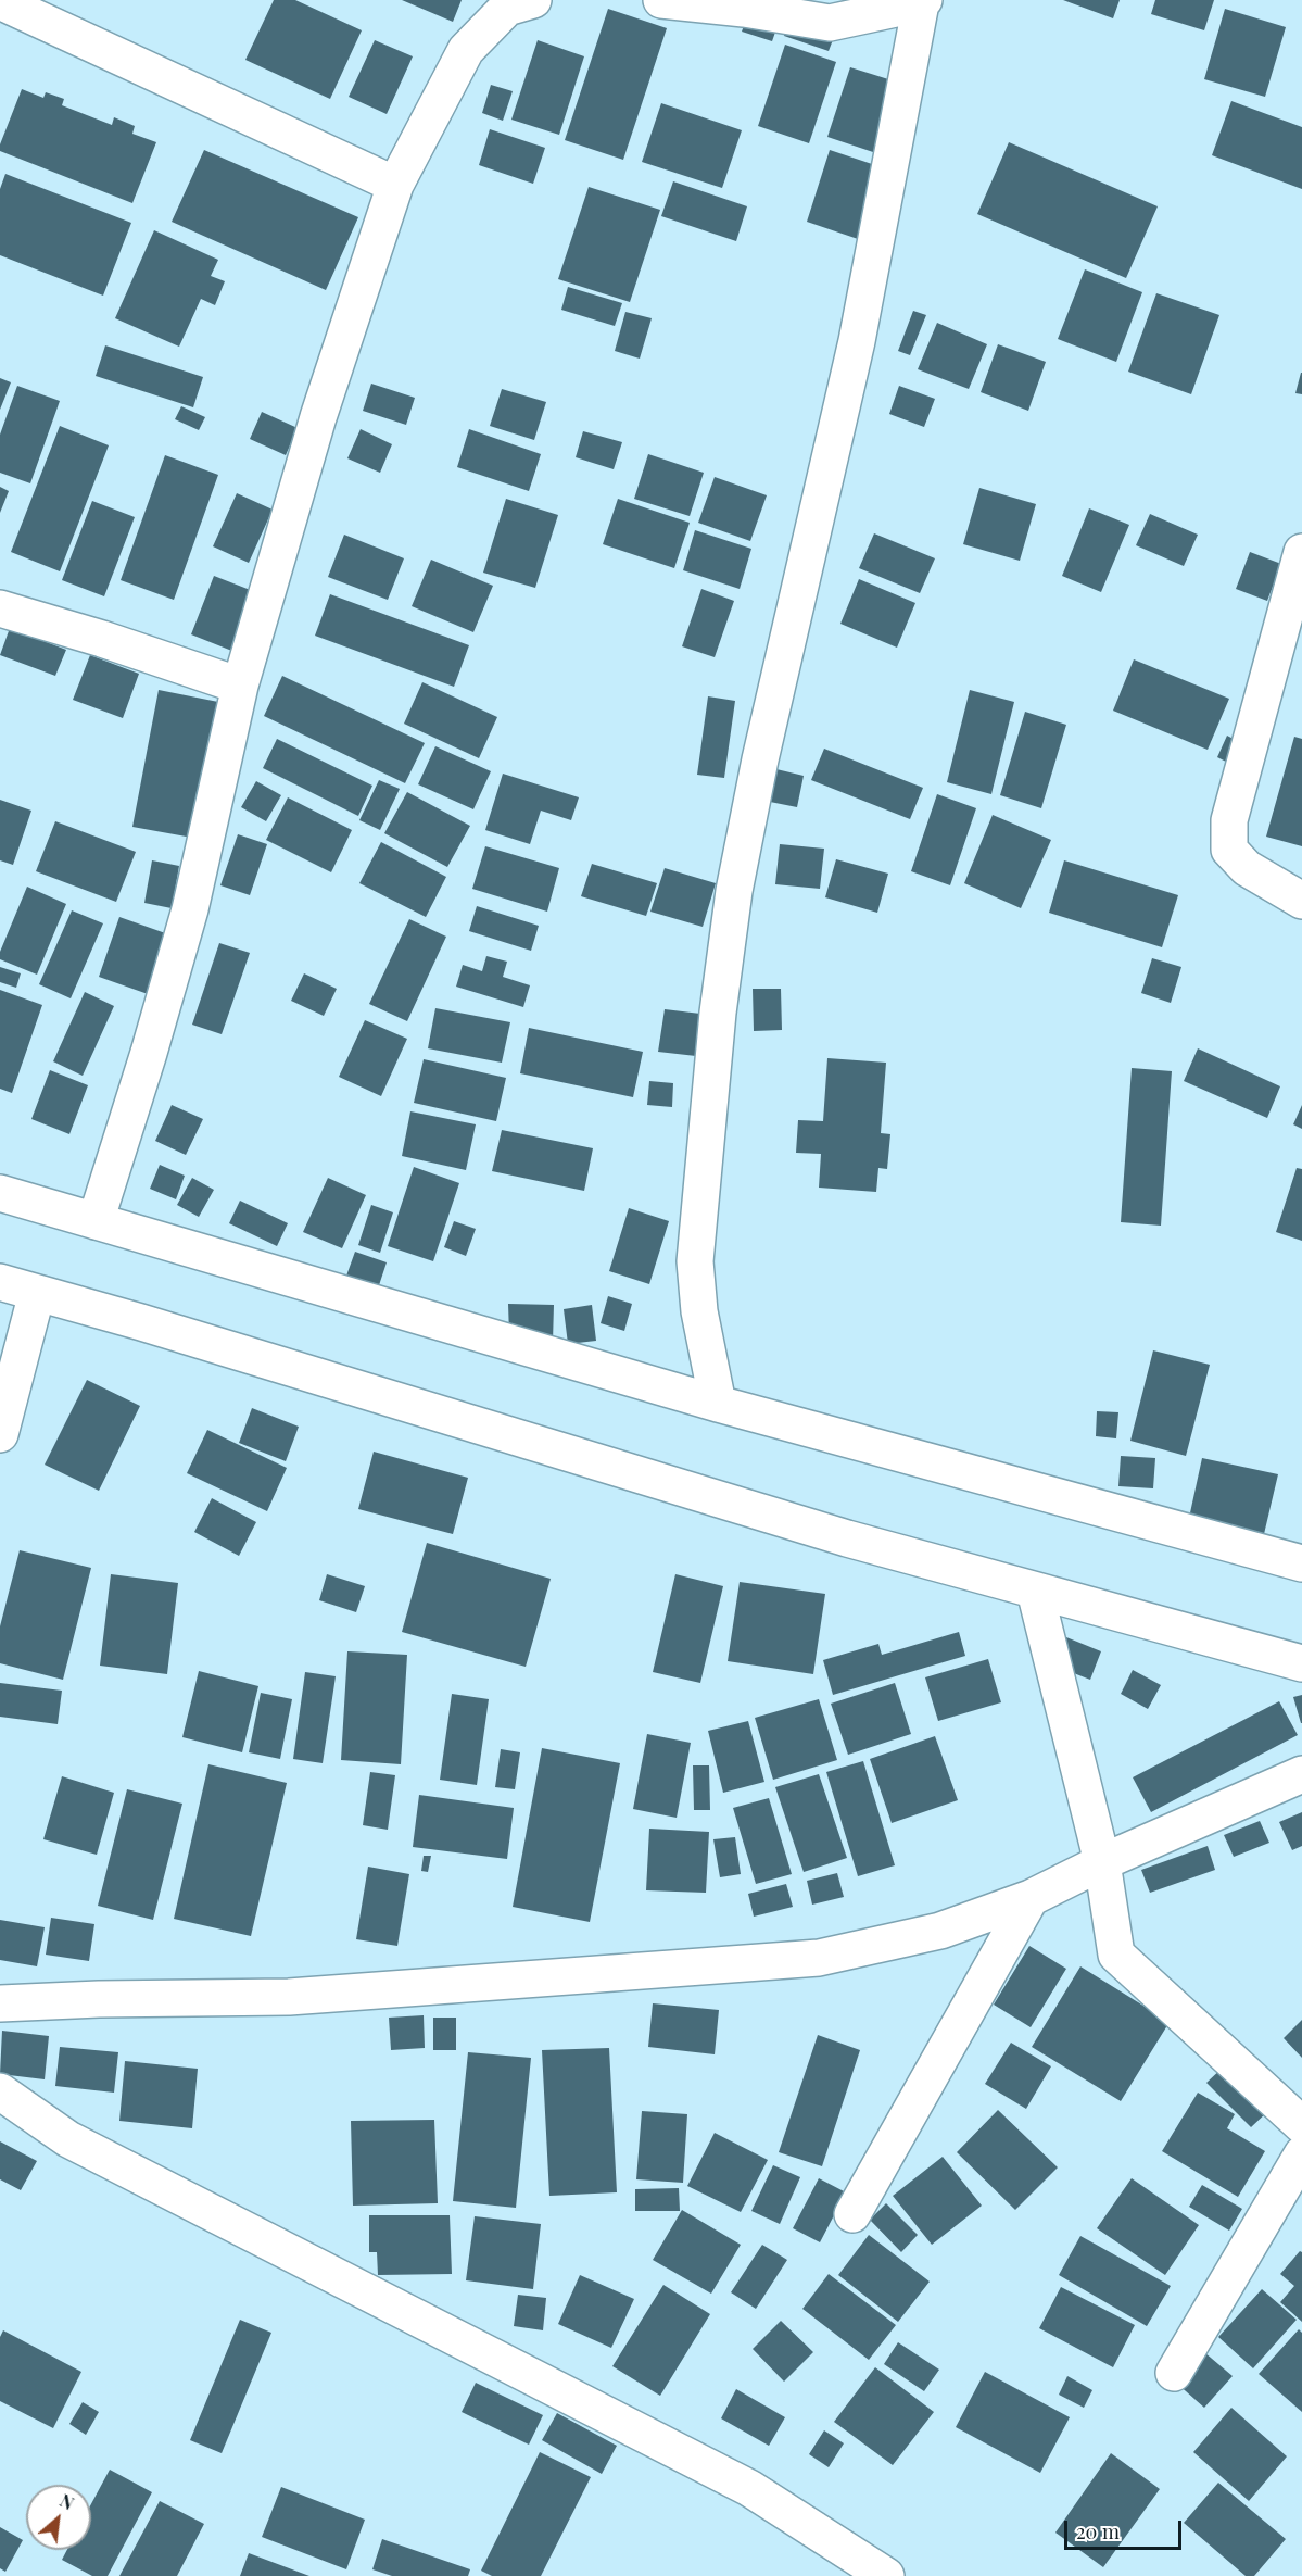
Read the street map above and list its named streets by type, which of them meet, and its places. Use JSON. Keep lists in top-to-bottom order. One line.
{"scale_bar":"20 m","north":"top right"}
